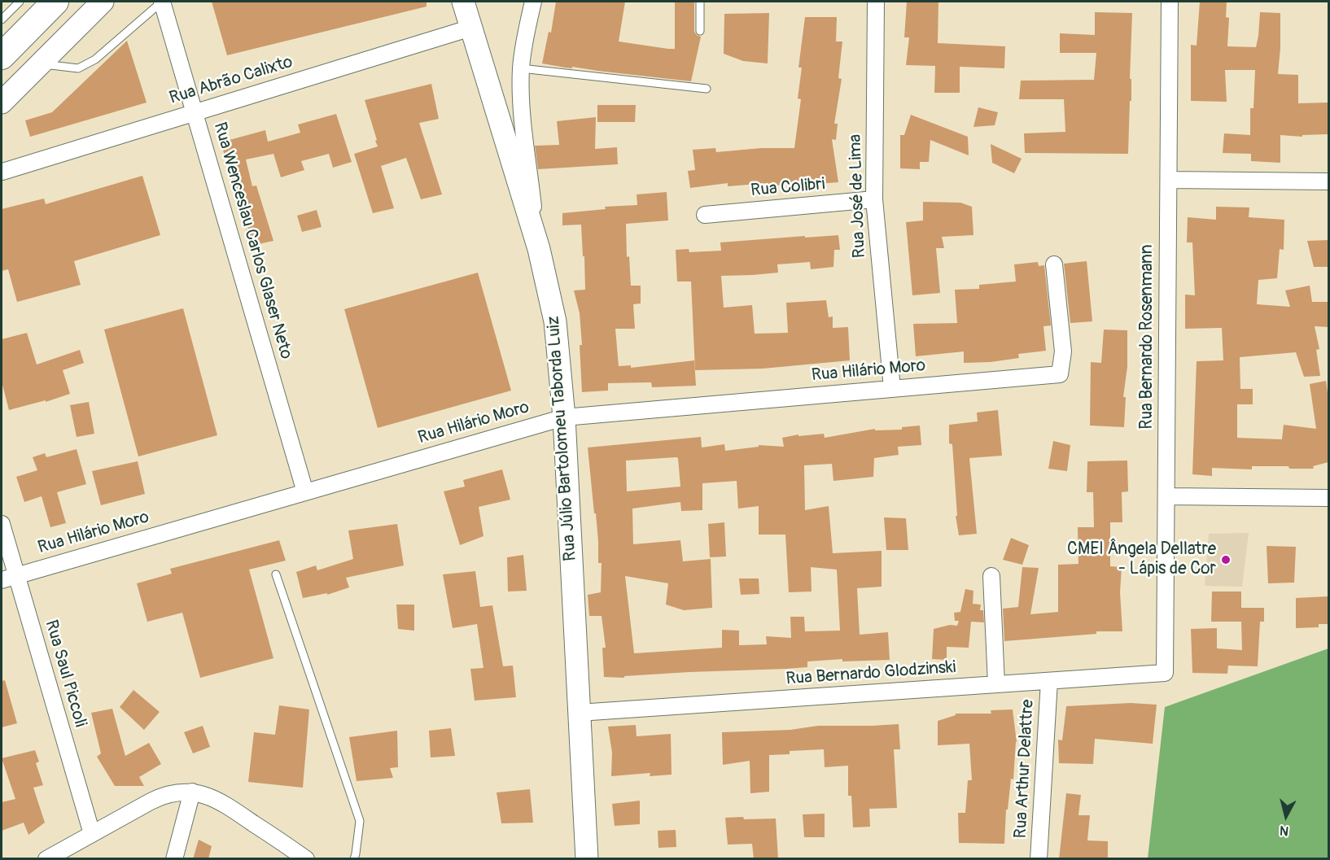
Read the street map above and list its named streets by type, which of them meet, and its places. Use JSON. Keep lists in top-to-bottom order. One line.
{"streets":{"main road":["Rua Júlio Bartolomeu Taborda Luiz"],"street":["Rua Abrão Calixto","Rua Colibri","Rua José de Lima","Rua Wenceslau Carlos Glaser Neto","Rua Bernardo Rosenmann","Rua Hilário Moro","Rua Saul Piccoli","Rua Bernardo Glodzinski","Rua Arthur Delattre"]},"crossings":[["Rua Abrão Calixto","Rua Wenceslau Carlos Glaser Neto"],["Rua Abrão Calixto","Rua Júlio Bartolomeu Taborda Luiz"],["Rua Colibri","Rua José de Lima"],["Rua José de Lima","Rua Hilário Moro"],["Rua Wenceslau Carlos Glaser Neto","Rua Hilário Moro"],["Rua Bernardo Rosenmann","Rua Bernardo Glodzinski"],["Rua Hilário Moro","Rua Júlio Bartolomeu Taborda Luiz"],["Rua Hilário Moro","Rua Saul Piccoli"],["Rua Júlio Bartolomeu Taborda Luiz","Rua Bernardo Glodzinski"],["Rua Bernardo Glodzinski","Rua Arthur Delattre"]],"places":["CMEI Ângela Dellatre - Lápis de Cor"],"north":"bottom"}
